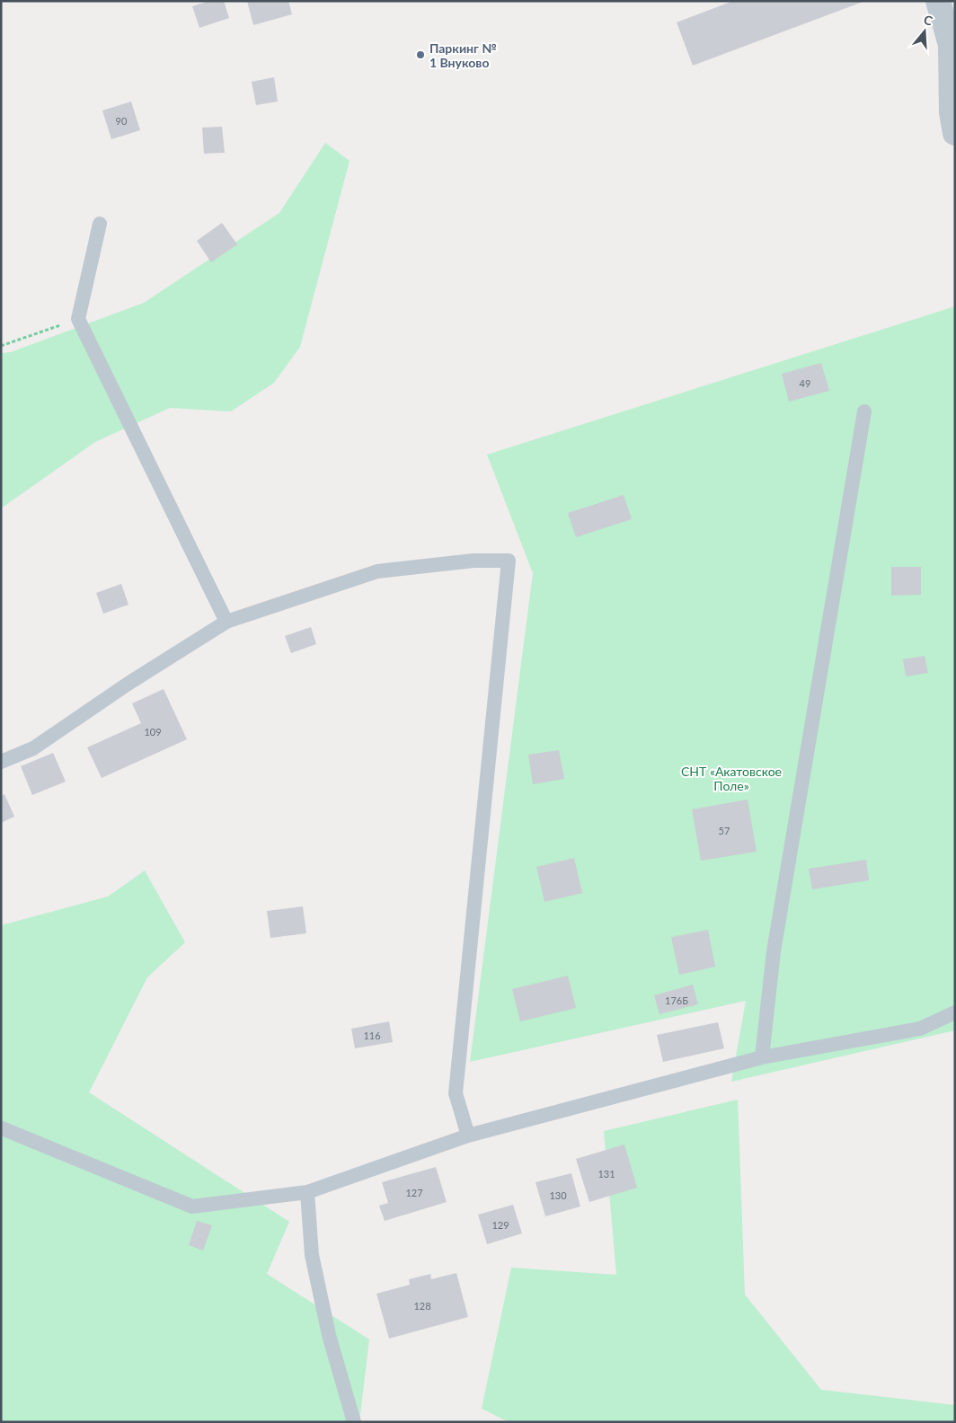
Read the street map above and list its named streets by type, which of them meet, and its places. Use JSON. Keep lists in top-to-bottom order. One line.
{"parks":["СНТ «Акатовское Поле»"],"places":["Паркинг № 1 Внуково"],"house_numbers":["90","49","109","57","176Б","116","131","127","130","129","128"],"north":"top"}
